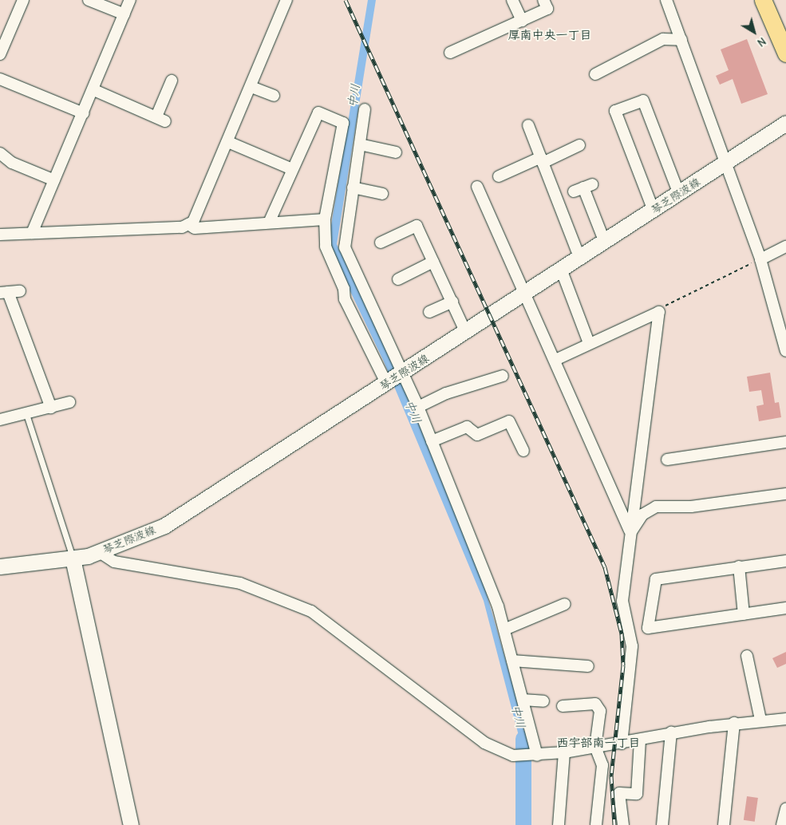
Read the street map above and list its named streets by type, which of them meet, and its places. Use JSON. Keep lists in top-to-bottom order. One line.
{"streets":{"main road":["琴芝際波線"]},"districts":["厚南中央一丁目","西宇部南一丁目"],"water":["中川"],"north":"bottom right"}
